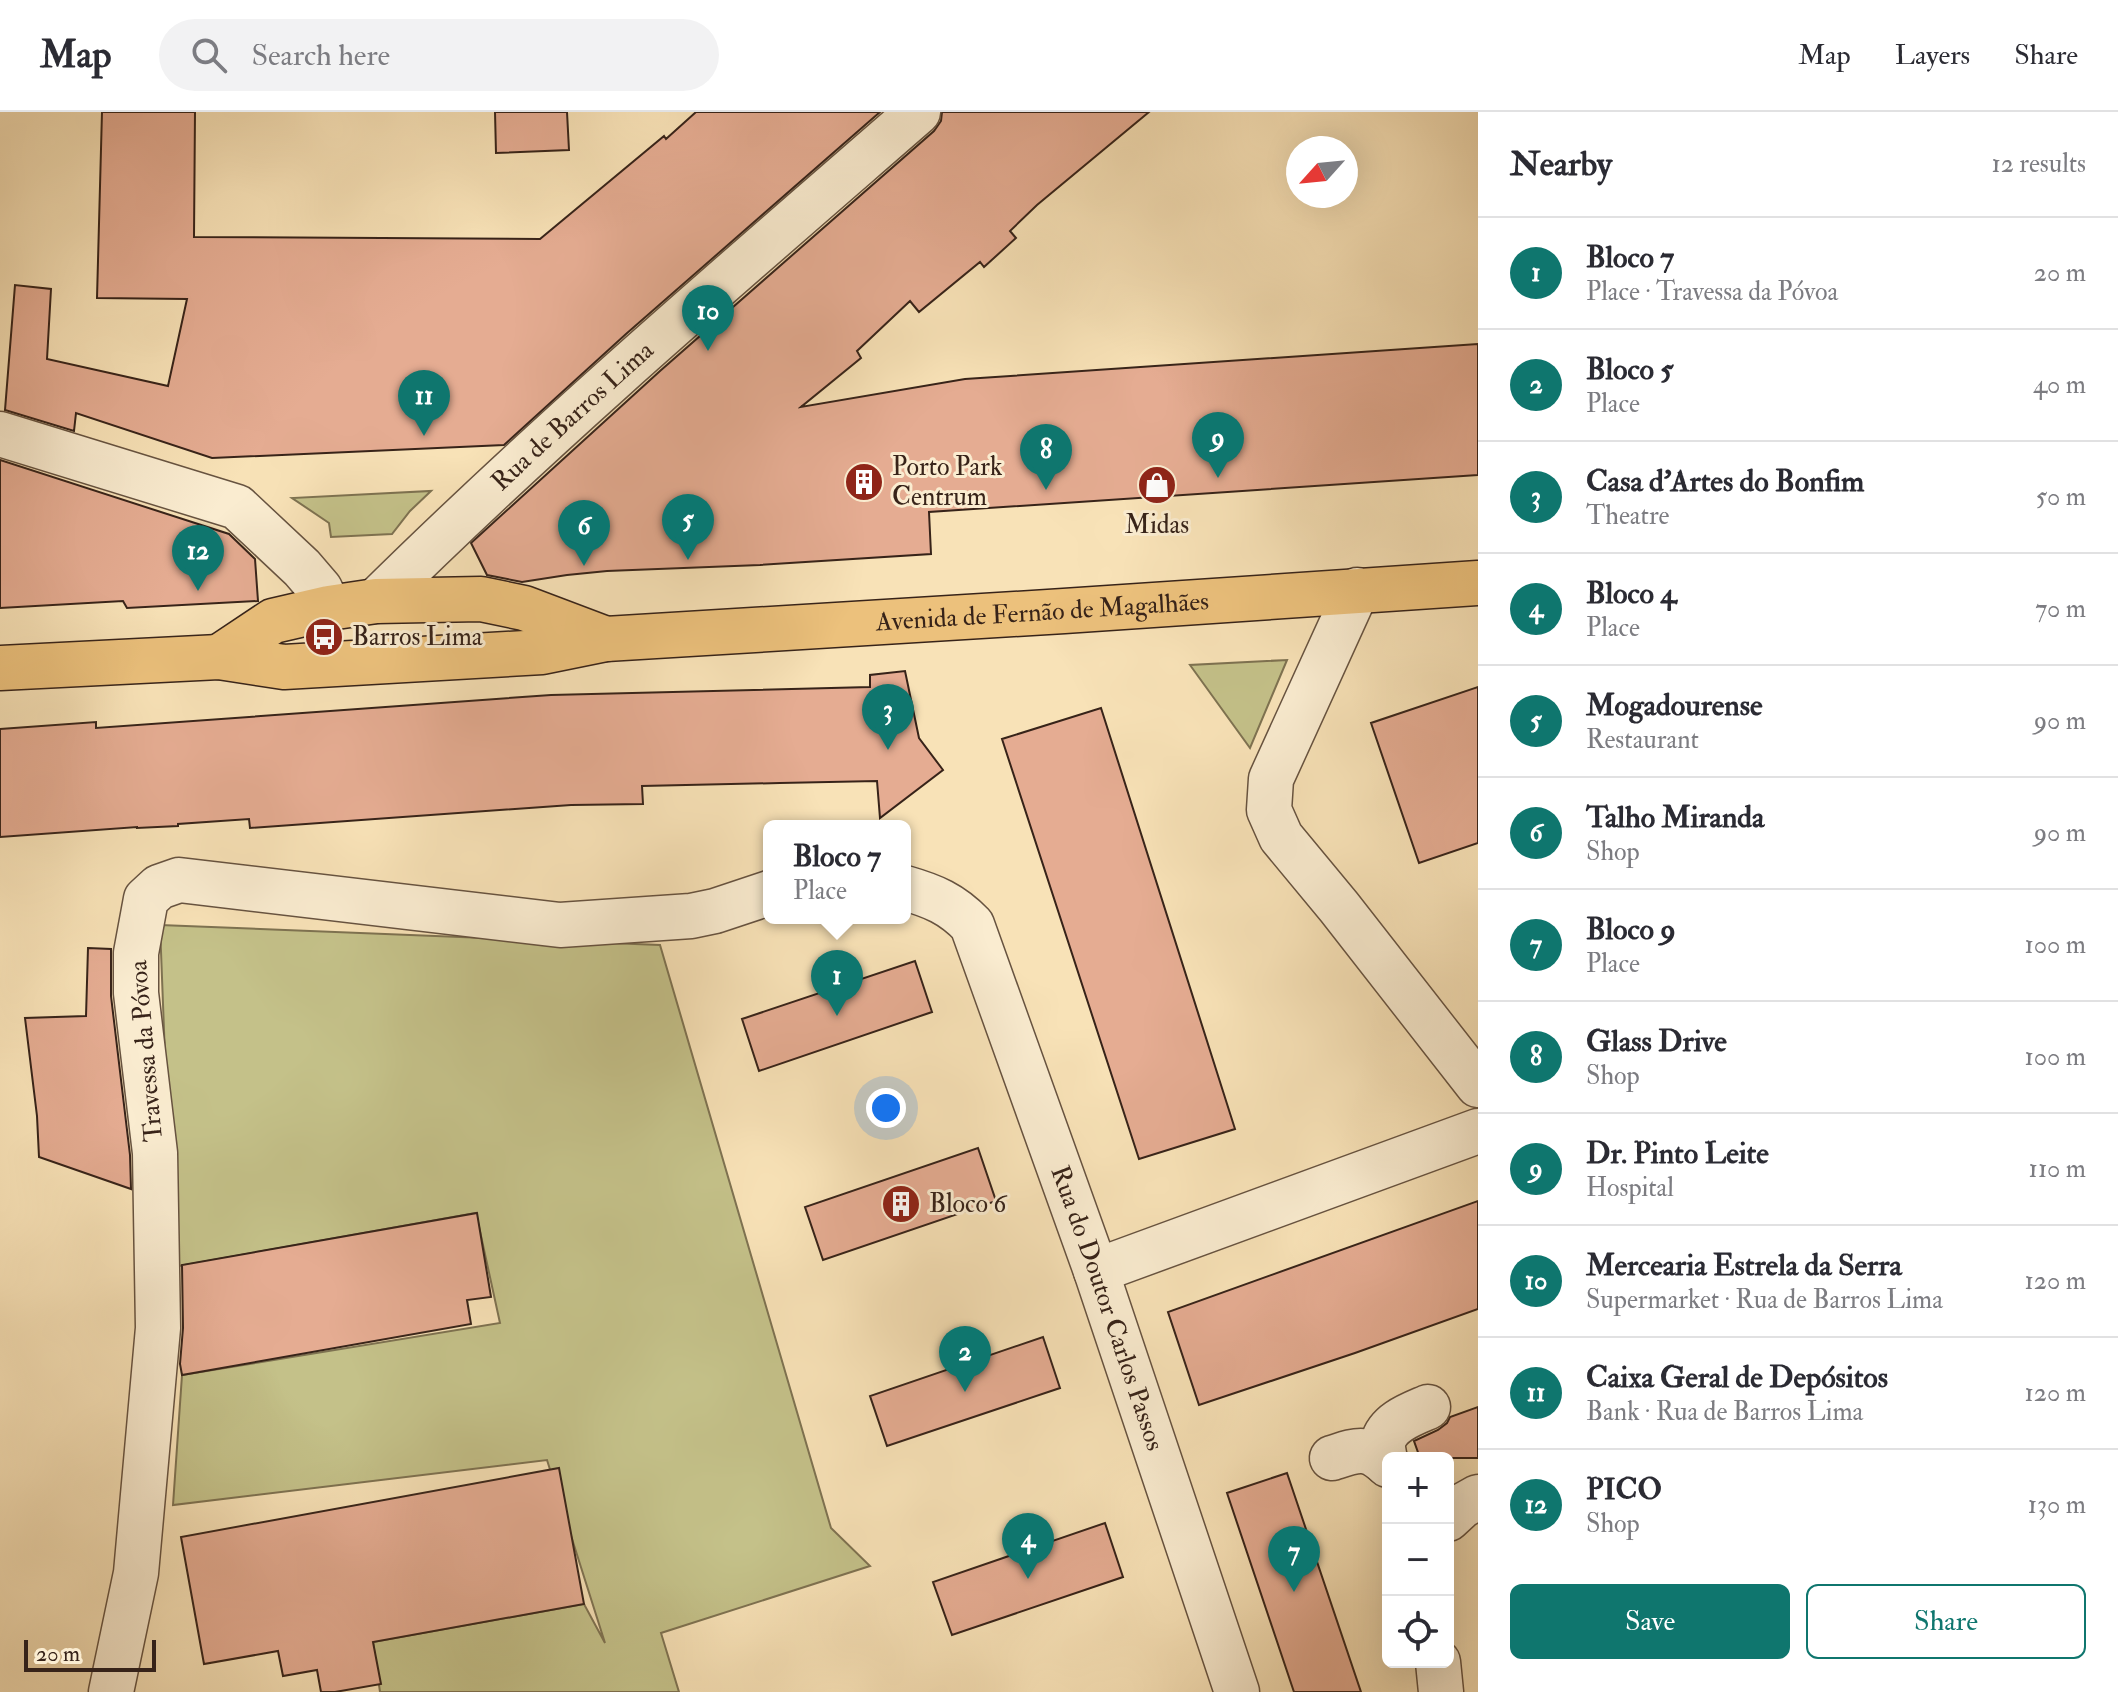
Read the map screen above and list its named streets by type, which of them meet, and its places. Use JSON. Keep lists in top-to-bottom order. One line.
{"streets":{"main road":["Avenida de Fernão de Magalhães"],"street":["Rua de Barros Lima","Travessa da Póvoa","Rua do Doutor Carlos Passos"]},"crossings":[["Rua de Barros Lima","Avenida de Fernão de Magalhães"]],"places":{"building":["Porto Park Centrum","Bloco 6"],"shop":["Midas"],"bus stop":["Barros Lima"]},"scale_bar":"20 m","north":"bottom left","page":{"header":"Map","search":"Search here","nav":["Map","Layers","Share"],"heading":["Nearby","12 results"],"list":[{"mark":"1","name":"Bloco 7","note":"Place · Travessa da Póvoa","value":"20 m"},{"mark":"2","name":"Bloco 5","note":"Place","value":"40 m"},{"mark":"3","name":"Casa d'Artes do Bonfim","note":"Theatre","value":"50 m"},{"mark":"4","name":"Bloco 4","note":"Place","value":"70 m"},{"mark":"5","name":"Mogadourense","note":"Restaurant","value":"90 m"},{"mark":"6","name":"Talho Miranda","note":"Shop","value":"90 m"},{"mark":"7","name":"Bloco 9","note":"Place","value":"100 m"},{"mark":"8","name":"Glass Drive","note":"Shop","value":"100 m"},{"mark":"9","name":"Dr. Pinto Leite","note":"Hospital","value":"110 m"},{"mark":"10","name":"Mercearia Estrela da Serra","note":"Supermarket · Rua de Barros Lima","value":"120 m"},{"mark":"11","name":"Caixa Geral de Depósitos","note":"Bank · Rua de Barros Lima","value":"120 m"},{"mark":"12","name":"PICO","note":"Shop","value":"130 m"}],"pins":["10","11","9","8","5","6","12","3","1","2","4","7"],"popup":["Bloco 7","Place"],"map_buttons":["+","−"],"buttons":["Save","Share"],"scale":"20 m"}}
